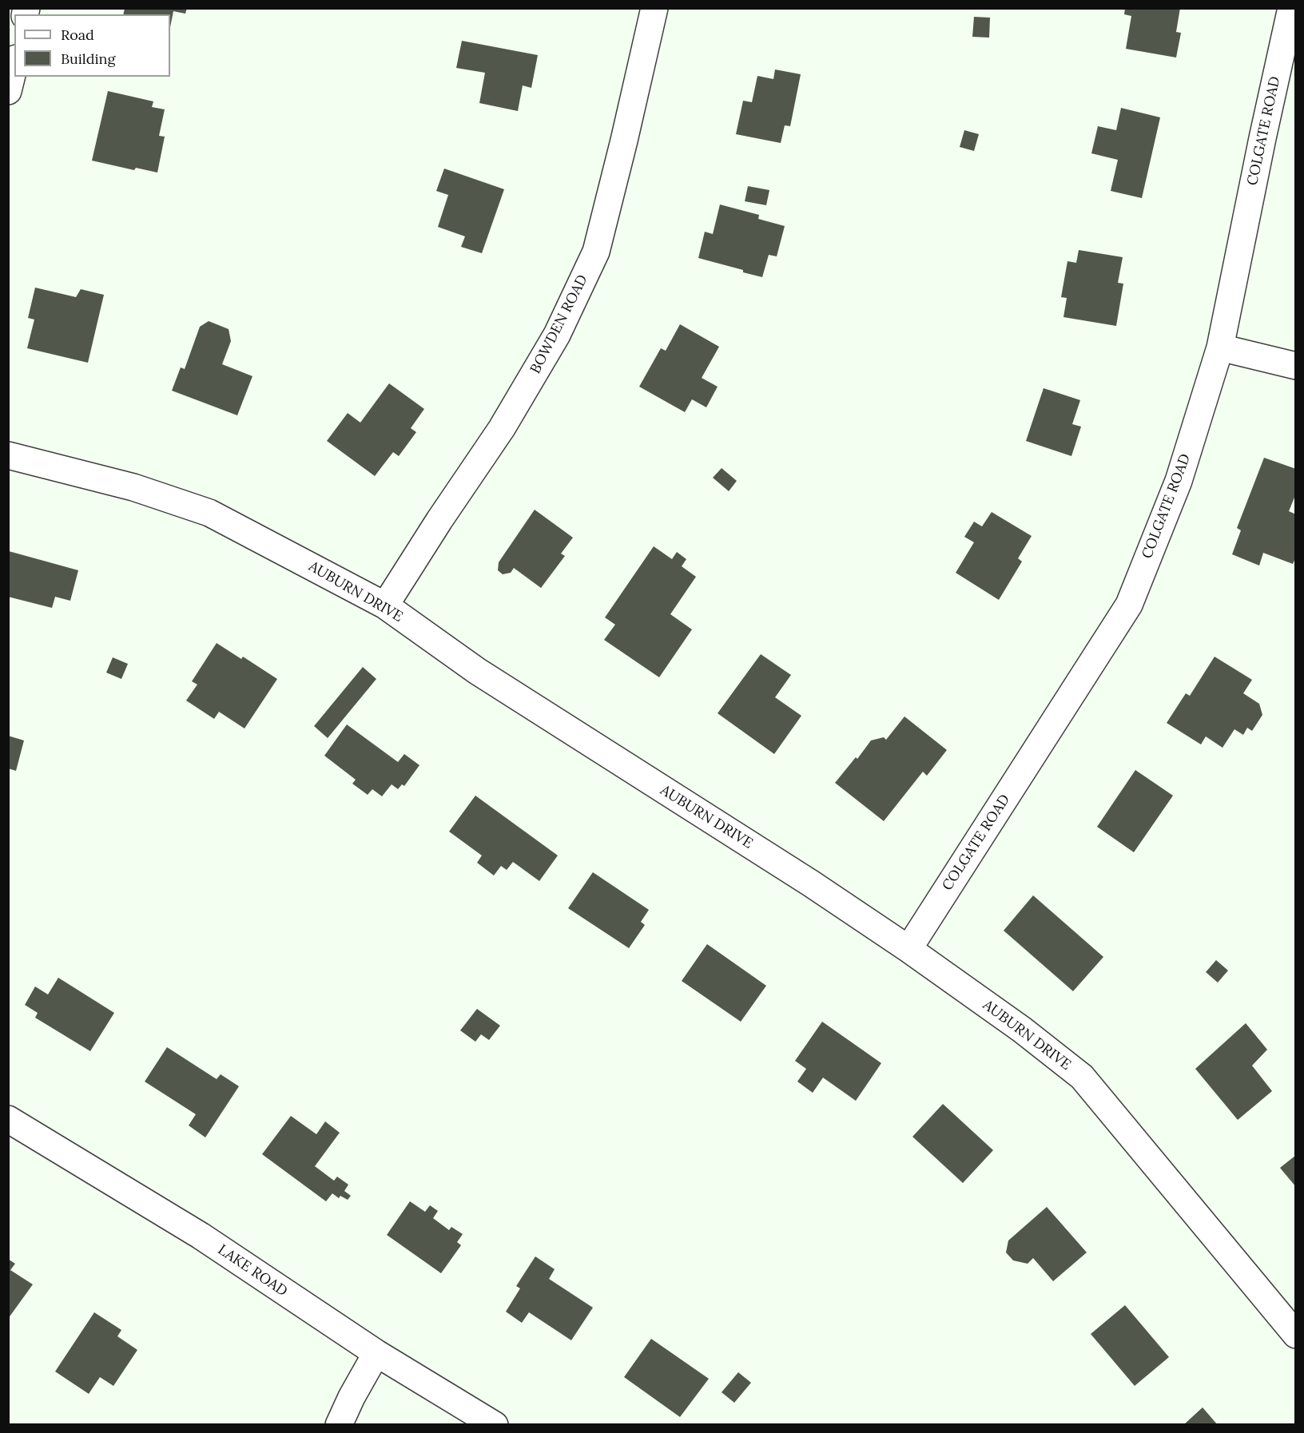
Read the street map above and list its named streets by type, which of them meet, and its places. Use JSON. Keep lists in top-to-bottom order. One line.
{"streets":{"street":["COLGATE ROAD","BOWDEN ROAD","AUBURN DRIVE","LAKE ROAD"]},"crossings":[["COLGATE ROAD","AUBURN DRIVE"],["BOWDEN ROAD","AUBURN DRIVE"]],"legend":["Road","Building"]}
